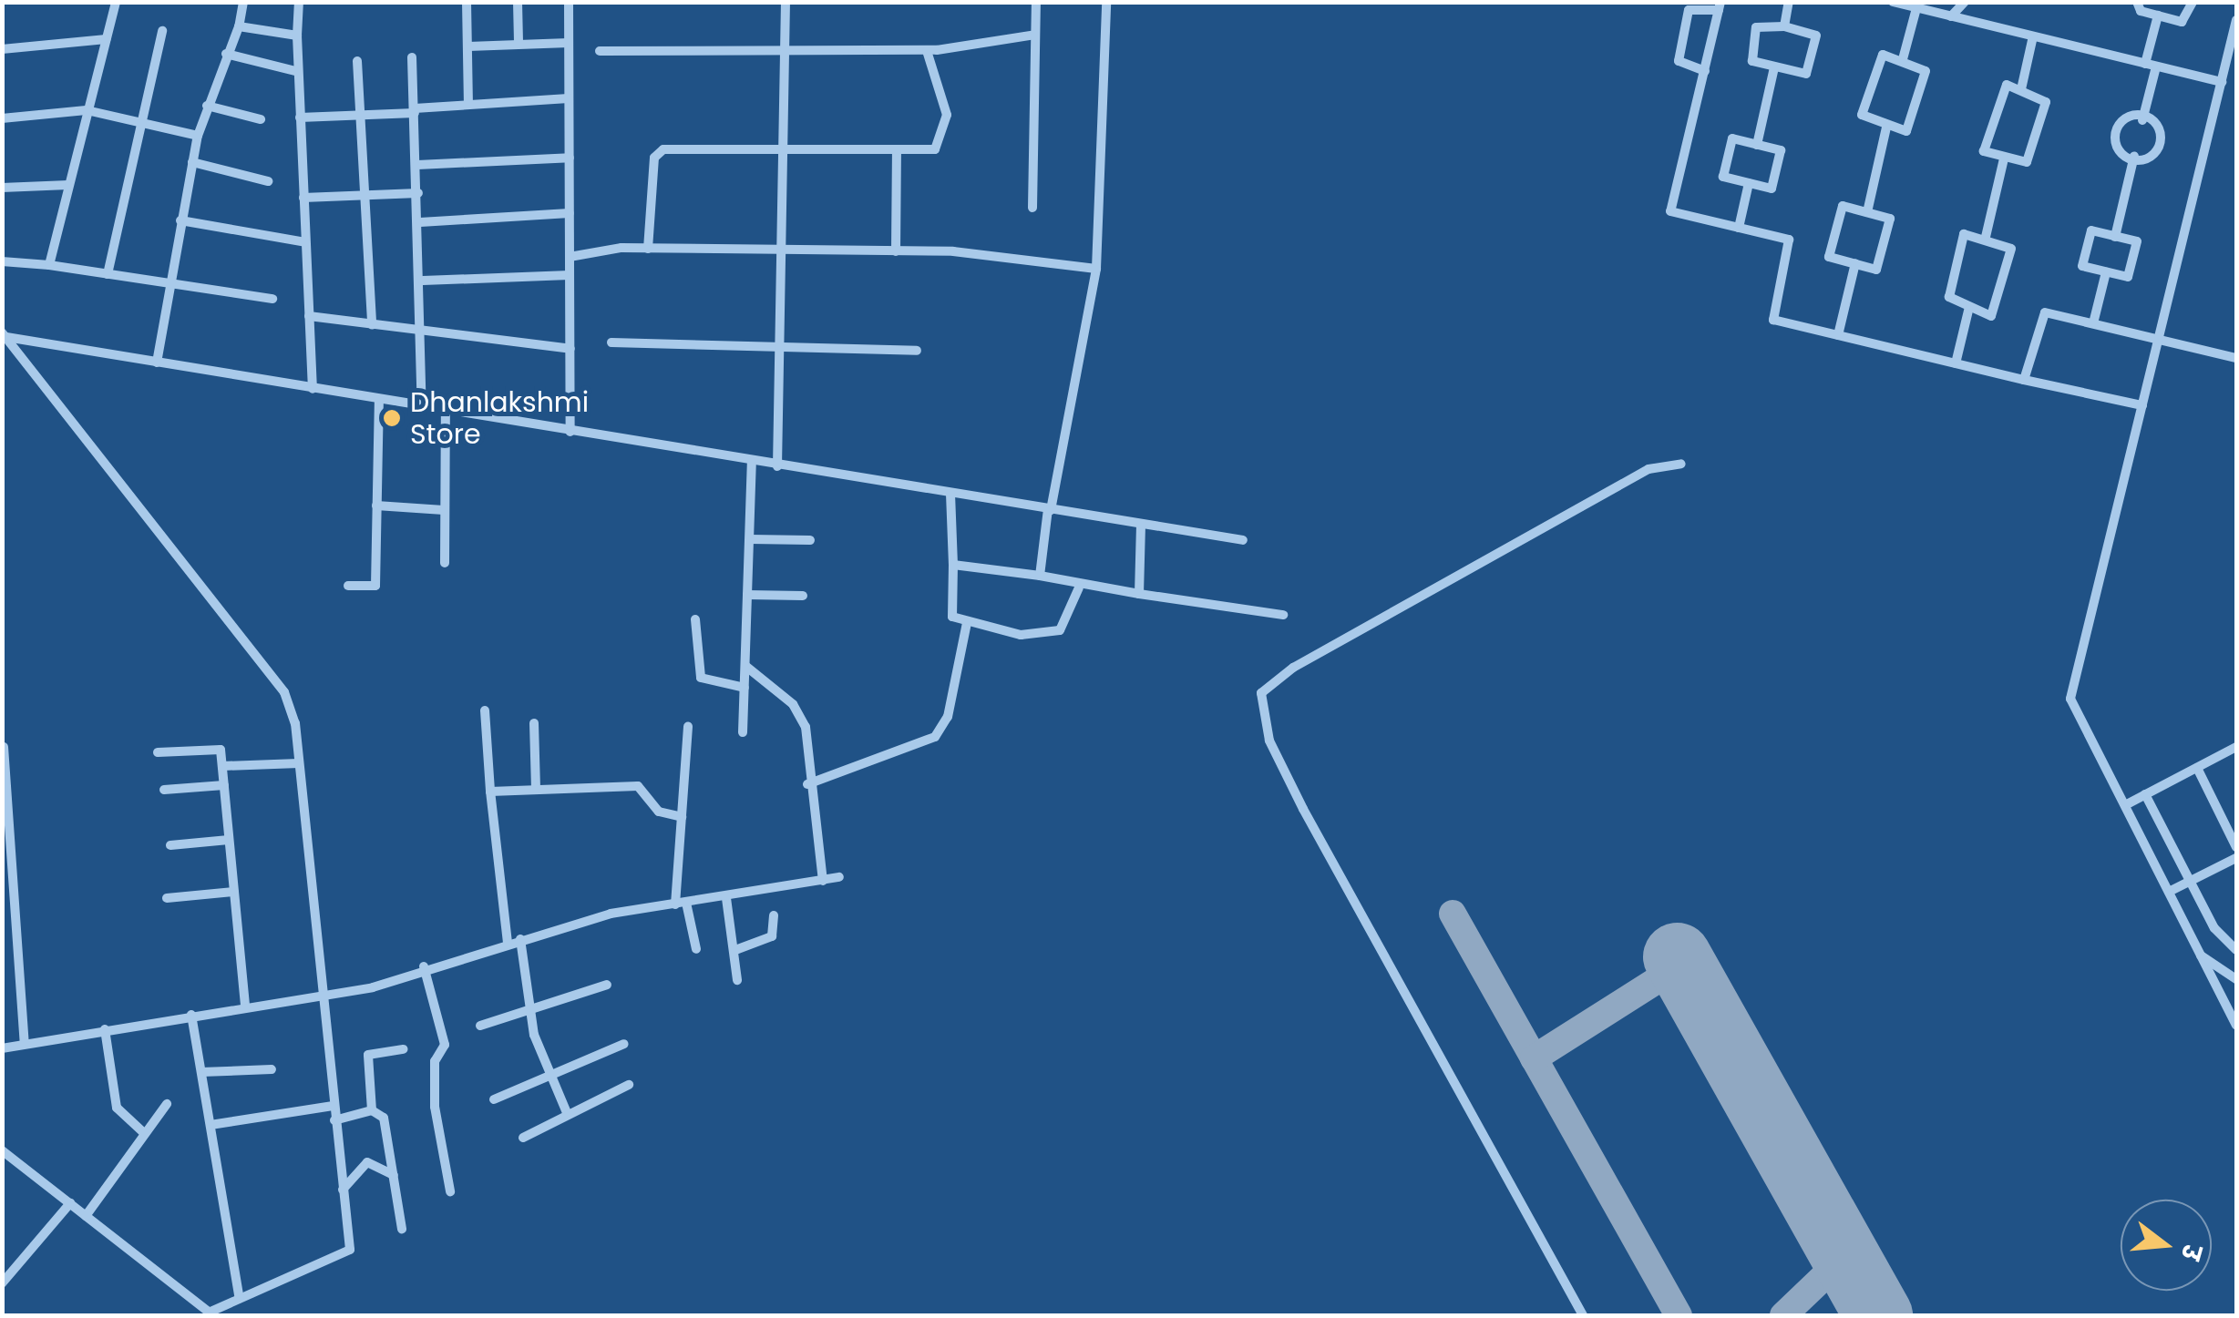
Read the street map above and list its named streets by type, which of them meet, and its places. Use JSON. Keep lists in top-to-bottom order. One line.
{"places":["Dhanlakshmi Store"],"north":"right"}
